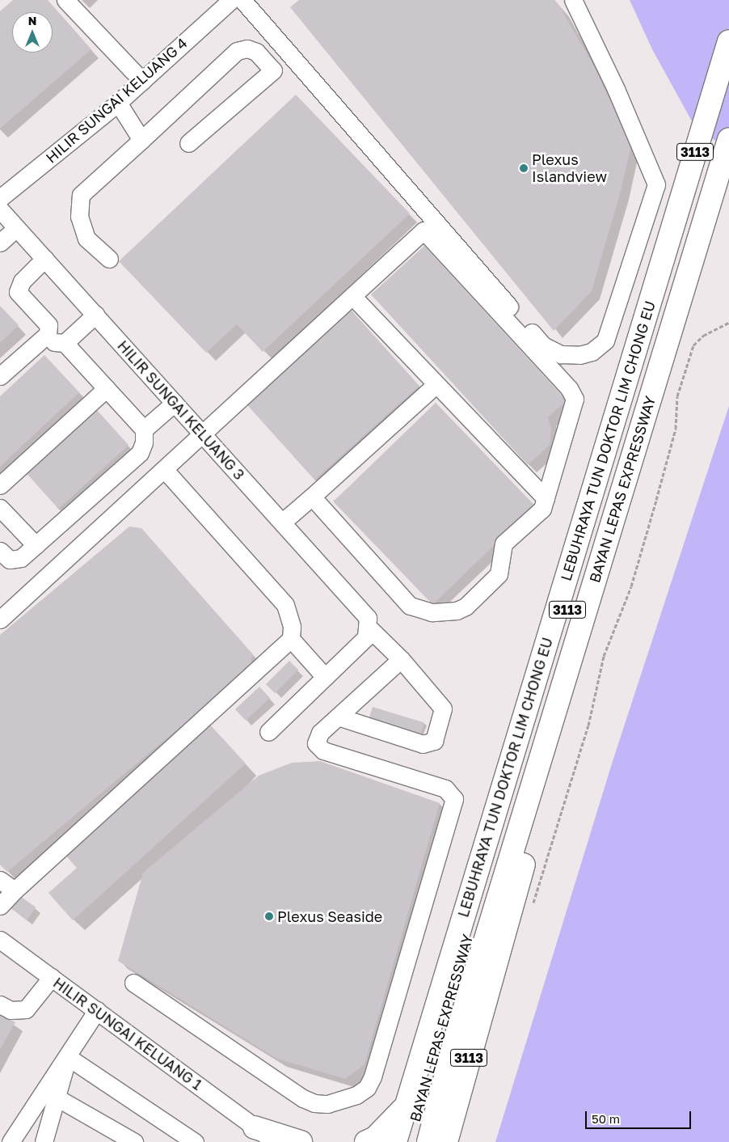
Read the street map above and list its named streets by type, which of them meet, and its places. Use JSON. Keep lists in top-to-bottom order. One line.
{"streets":{"highway":["3113","LEBUHRAYA TUN DOKTOR LIM CHONG EU","BAYAN LEPAS EXPRESSWAY"],"street":["HILIR SUNGAI KELUANG 4","HILIR SUNGAI KELUANG 3","HILIR SUNGAI KELUANG 1"]},"places":["Plexus Islandview","Plexus Seaside"],"scale_bar":"50 m","north":"top"}
